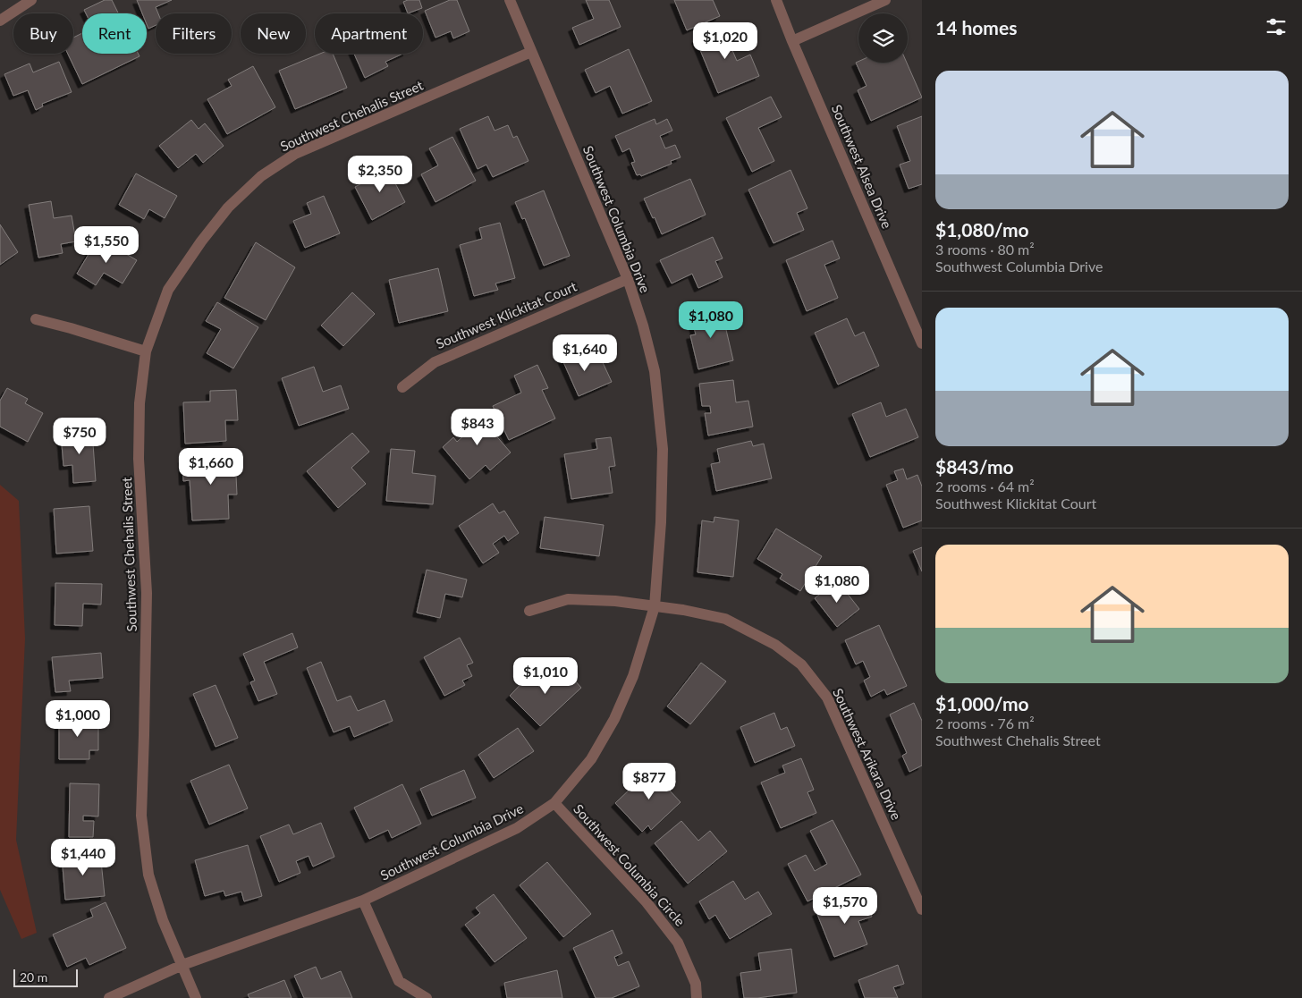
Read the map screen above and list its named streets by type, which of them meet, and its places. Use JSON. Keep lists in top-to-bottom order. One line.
{"streets":{"street":["Southwest Chehalis Street","Southwest Alsea Drive","Southwest Columbia Drive","Southwest Klickitat Court","Southwest Arikara Drive","Southwest Columbia Circle"]},"crossings":[["Southwest Chehalis Street","Southwest Columbia Drive"],["Southwest Columbia Drive","Southwest Klickitat Court"],["Southwest Columbia Drive","Southwest Arikara Drive"],["Southwest Columbia Drive","Southwest Columbia Circle"]],"scale_bar":"20 m","page":{"heading":"14 homes","chip":["Buy","Rent","Filters","New","Apartment"],"price":["$1,020","$2,350","$1,550","$1,080","$1,640","$843","$750","$1,660","$1,080","$1,010","$1,000","$877","$1,440","$1,570"],"list":[{"name":"$1,080/mo","note":"3 rooms · 80 m² · Southwest Columbia Drive"},{"name":"$843/mo","note":"2 rooms · 64 m² · Southwest Klickitat Court"},{"name":"$1,000/mo","note":"2 rooms · 76 m² · Southwest Chehalis Street"}],"scale":"20 m"}}
